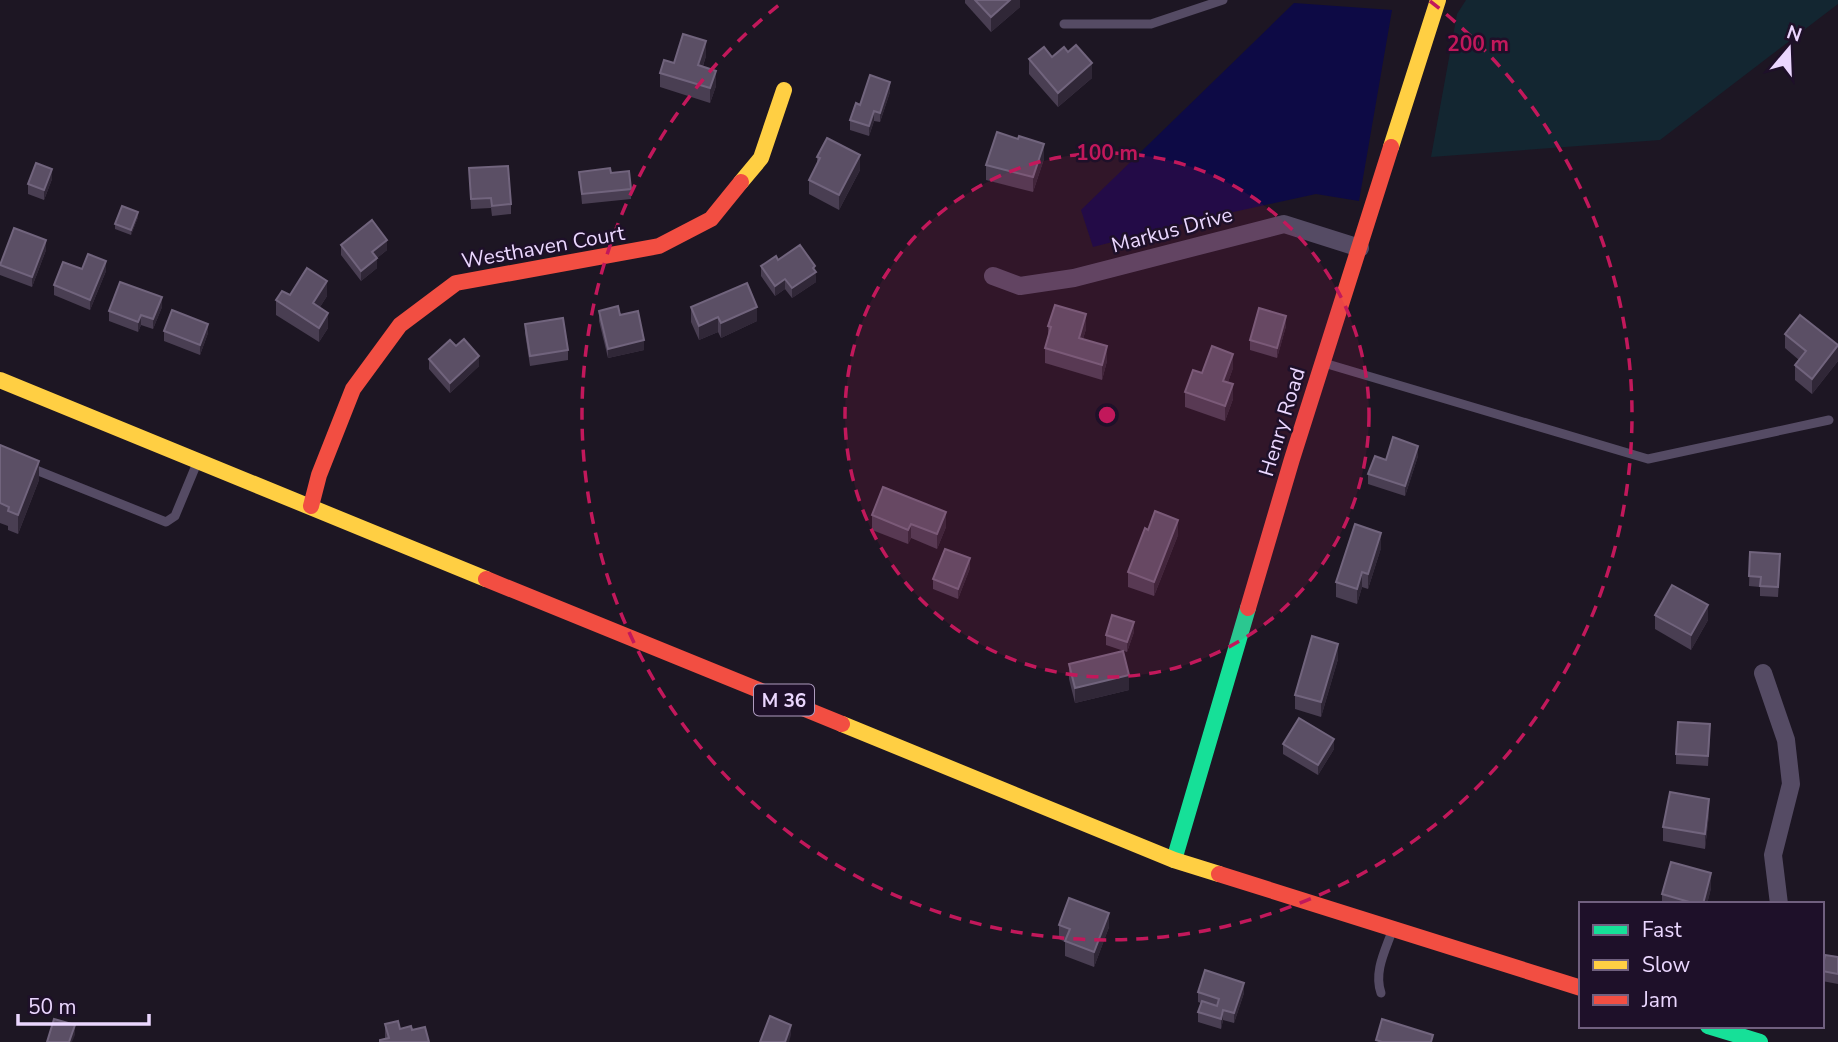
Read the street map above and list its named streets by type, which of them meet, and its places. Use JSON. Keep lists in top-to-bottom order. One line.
{"streets":{"main road":["Westhaven Court","Henry Road","M 36"],"street":["Markus Drive"]},"crossings":[["Markus Drive","Henry Road"],["Westhaven Court","M 36"],["Henry Road","M 36"]],"legend":["Fast","Slow","Jam"],"scale_bar":"50 m","north":"top","rings":["200 m","100 m"]}
